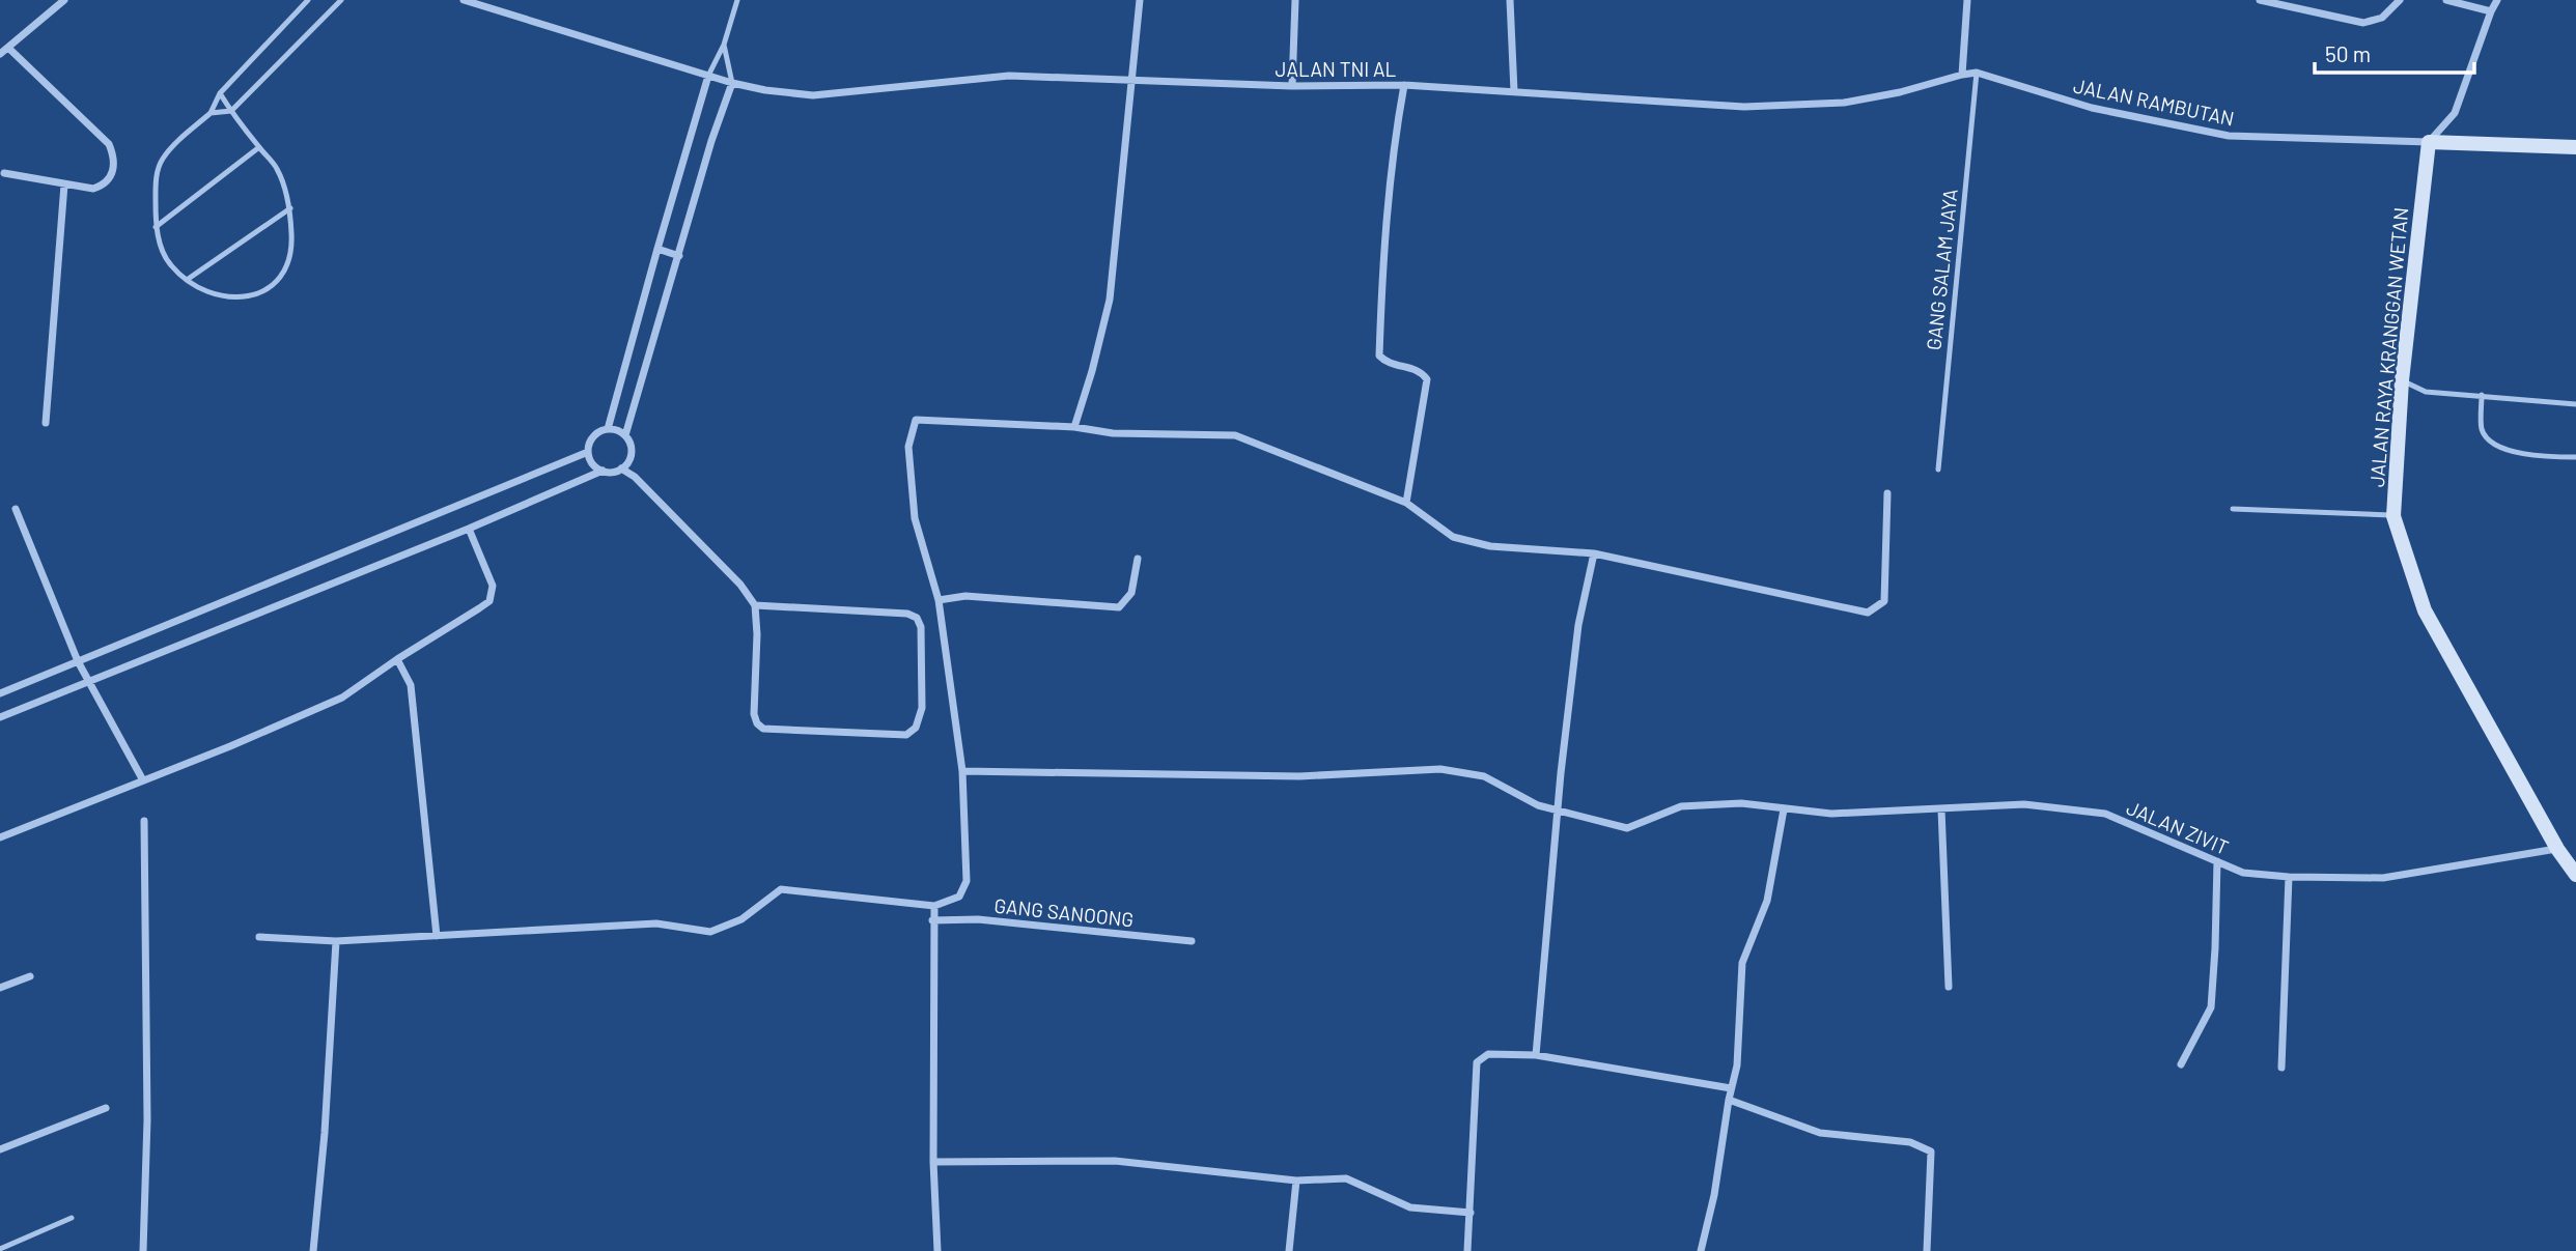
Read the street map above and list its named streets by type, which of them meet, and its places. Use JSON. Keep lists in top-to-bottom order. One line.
{"streets":{"main road":["JALAN RAYA KRANGGAN WETAN"],"street":["JALAN TNI AL","JALAN RAMBUTAN","JALAN ZIVIT","GANG SANOONG"],"lane":["GANG SALAM JAYA"]},"crossings":[["JALAN TNI AL","JALAN RAMBUTAN"],["JALAN RAMBUTAN","GANG SALAM JAYA"],["JALAN RAMBUTAN","JALAN RAYA KRANGGAN WETAN"],["JALAN RAYA KRANGGAN WETAN","JALAN ZIVIT"]],"scale_bar":"50 m"}
